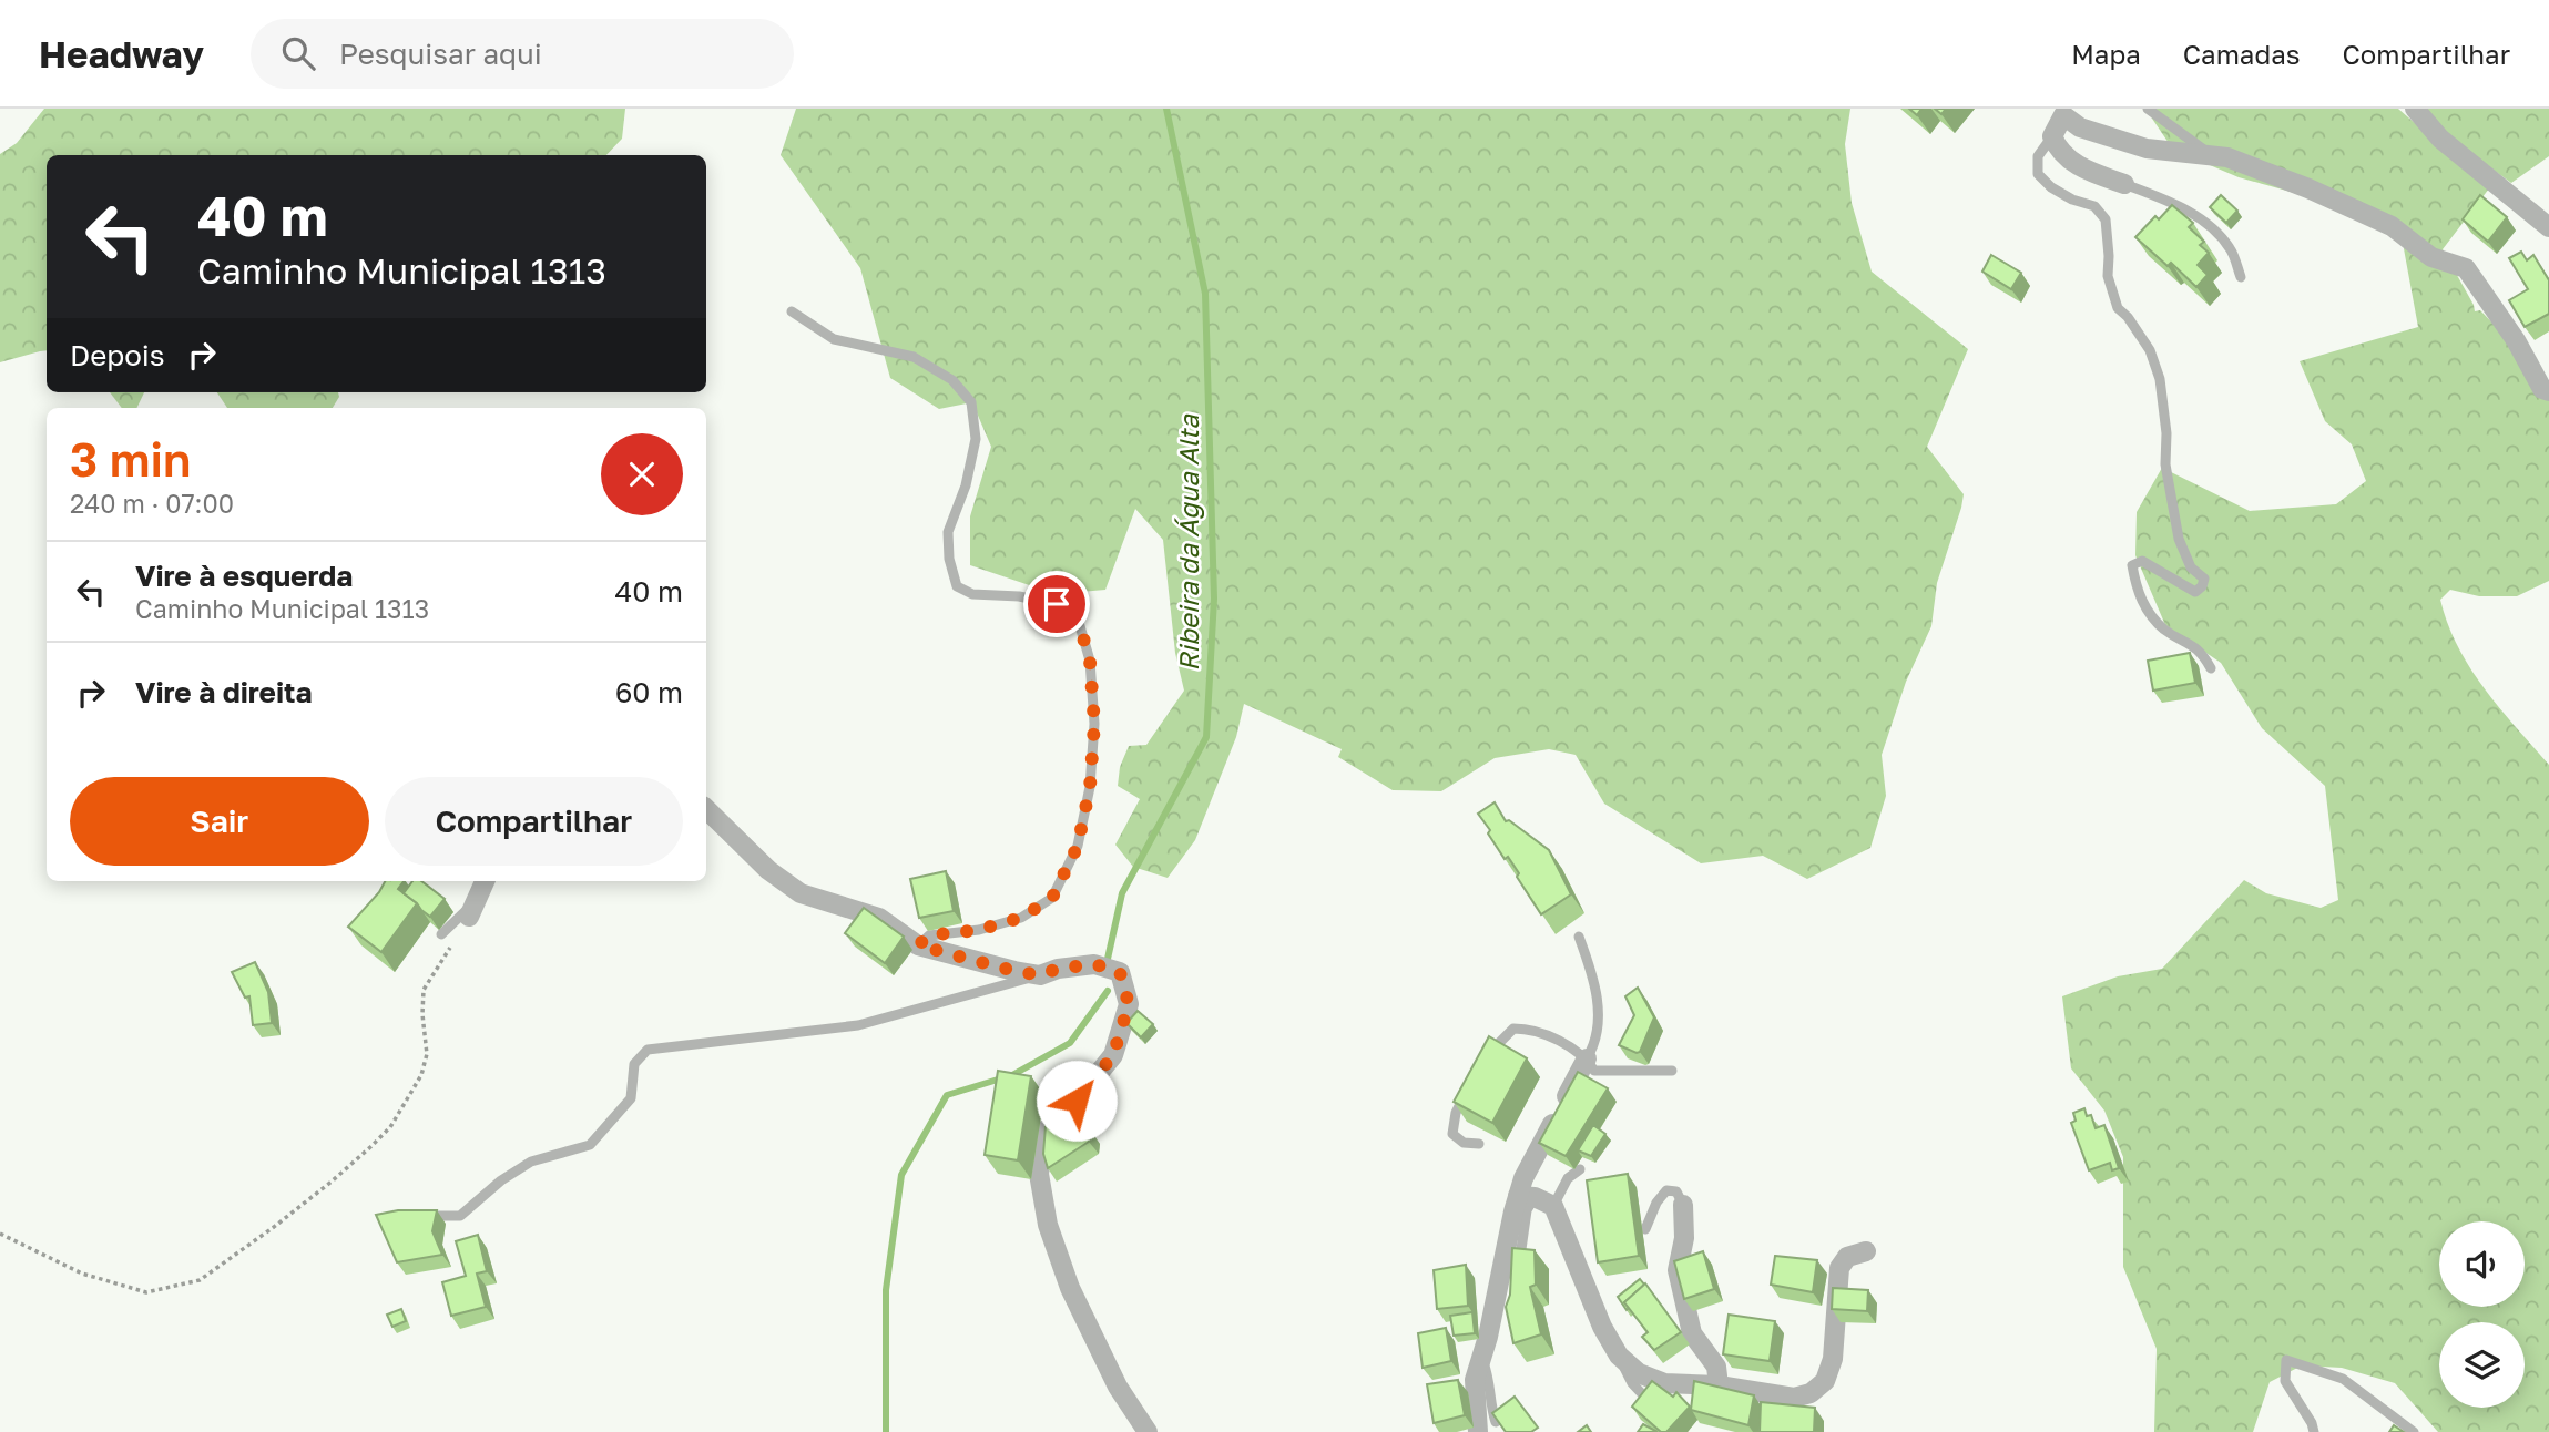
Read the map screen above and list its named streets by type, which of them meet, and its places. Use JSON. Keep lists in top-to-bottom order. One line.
{"water":["Ribeira da Água Alta"],"page":{"header":"Headway","search":"Pesquisar aqui","nav":["Mapa","Camadas","Compartilhar"],"turn":["40 m","Caminho Municipal 1313"],"then":"Depois","heading":["3 min","240 m · 07:00"],"list":[{"name":"Vire à esquerda","note":"Caminho Municipal 1313","value":"40 m"},{"name":"Vire à direita","value":"60 m"}],"buttons":["Sair","Compartilhar"]}}
